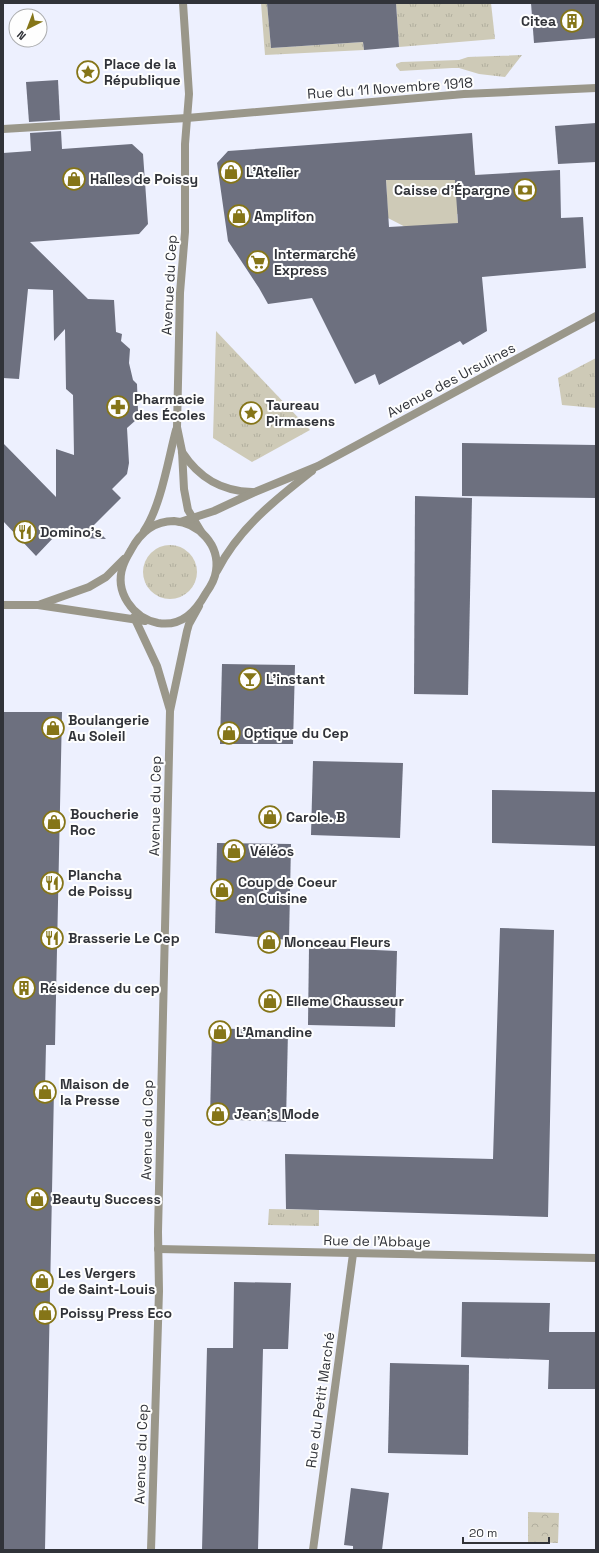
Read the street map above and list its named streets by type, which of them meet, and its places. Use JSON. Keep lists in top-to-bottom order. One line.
{"streets":{"street":["Rue du 11 Novembre 1918","Avenue du Cep","Avenue des Ursulines","Rue de l'Abbaye","Rue du Petit Marché"]},"crossings":[["Rue du 11 Novembre 1918","Avenue du Cep"],["Avenue du Cep","Avenue des Ursulines"],["Avenue du Cep","Rue de l'Abbaye"],["Rue de l'Abbaye","Rue du Petit Marché"]],"places":{"building":["Citea","Résidence du cep"],"place":["Place de la République","Taureau Pirmasens"],"shop":["L'Atelier","Halles de Poissy","Amplifon","Boulangerie Au Soleil","Optique du Cep","Carole. B","Boucherie Roc","Véléos","Coup de Coeur en Cuisine","Monceau Fleurs","Elleme Chausseur","L'Amandine","Maison de la Presse","Jean's Mode","Beauty Success","Les Vergers de Saint-Louis","Poissy Press Eco"],"bank":["Caisse d'Épargne"],"supermarket":["Intermarché Express"],"pharmacy":["Pharmacie des Écoles"],"restaurant":["Domino's","Plancha de Poissy","Brasserie Le Cep"],"bar":["L'instant"]},"scale_bar":"20 m","north":"bottom left"}
